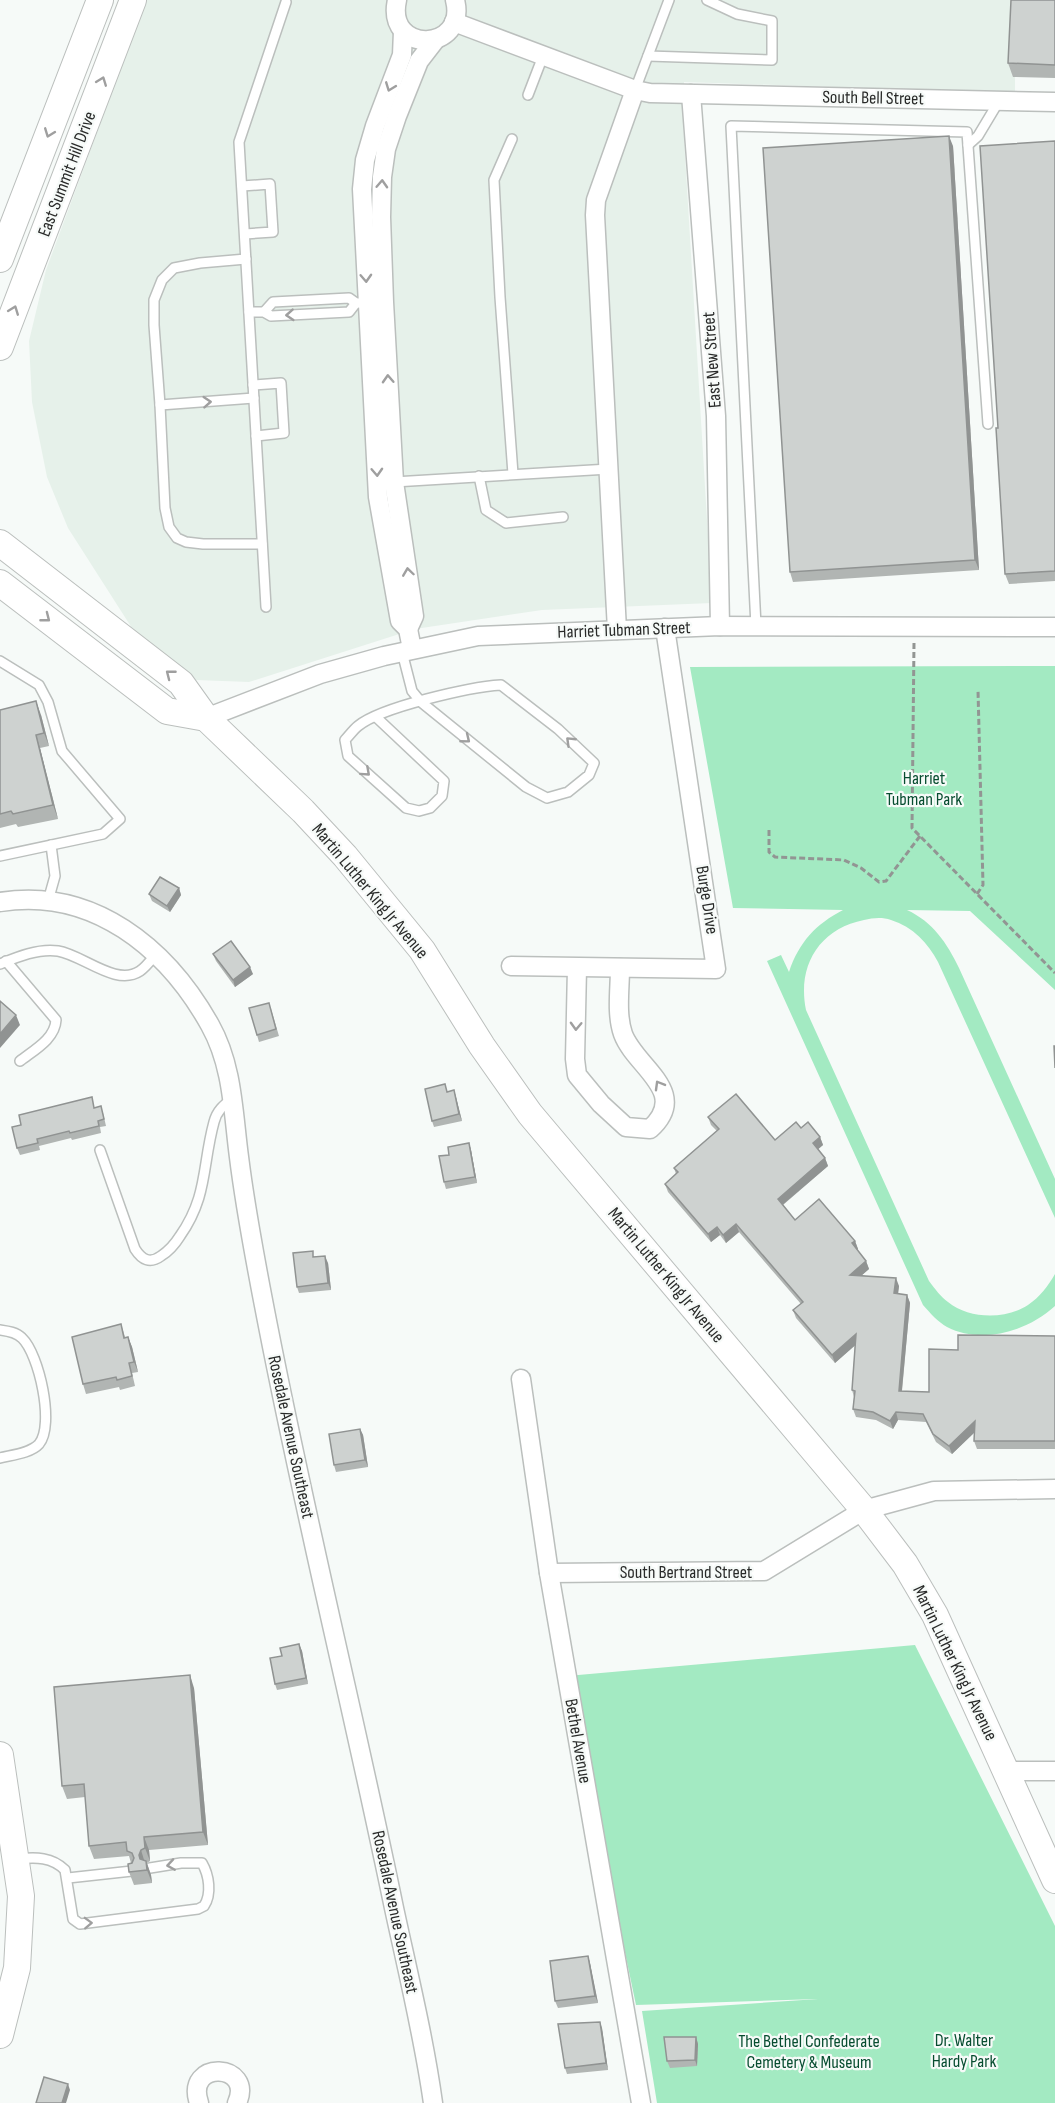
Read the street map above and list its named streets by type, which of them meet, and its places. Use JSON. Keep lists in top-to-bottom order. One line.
{"streets":{"main road":["East Summit Hill Drive","Martin Luther King Jr Avenue"],"street":["South Bell Street","East New Street","Harriet Tubman Street","Burge Drive","Rosedale Avenue Southeast","South Bertrand Street","Bethel Avenue"]},"crossings":[["South Bell Street","East New Street"],["East New Street","Harriet Tubman Street"],["Harriet Tubman Street","Martin Luther King Jr Avenue"],["Harriet Tubman Street","Burge Drive"],["Martin Luther King Jr Avenue","South Bertrand Street"],["South Bertrand Street","Bethel Avenue"]],"parks":["Harriet Tubman Park","Dr. Walter Hardy Park","The Bethel Confederate Cemetery & Museum"]}
